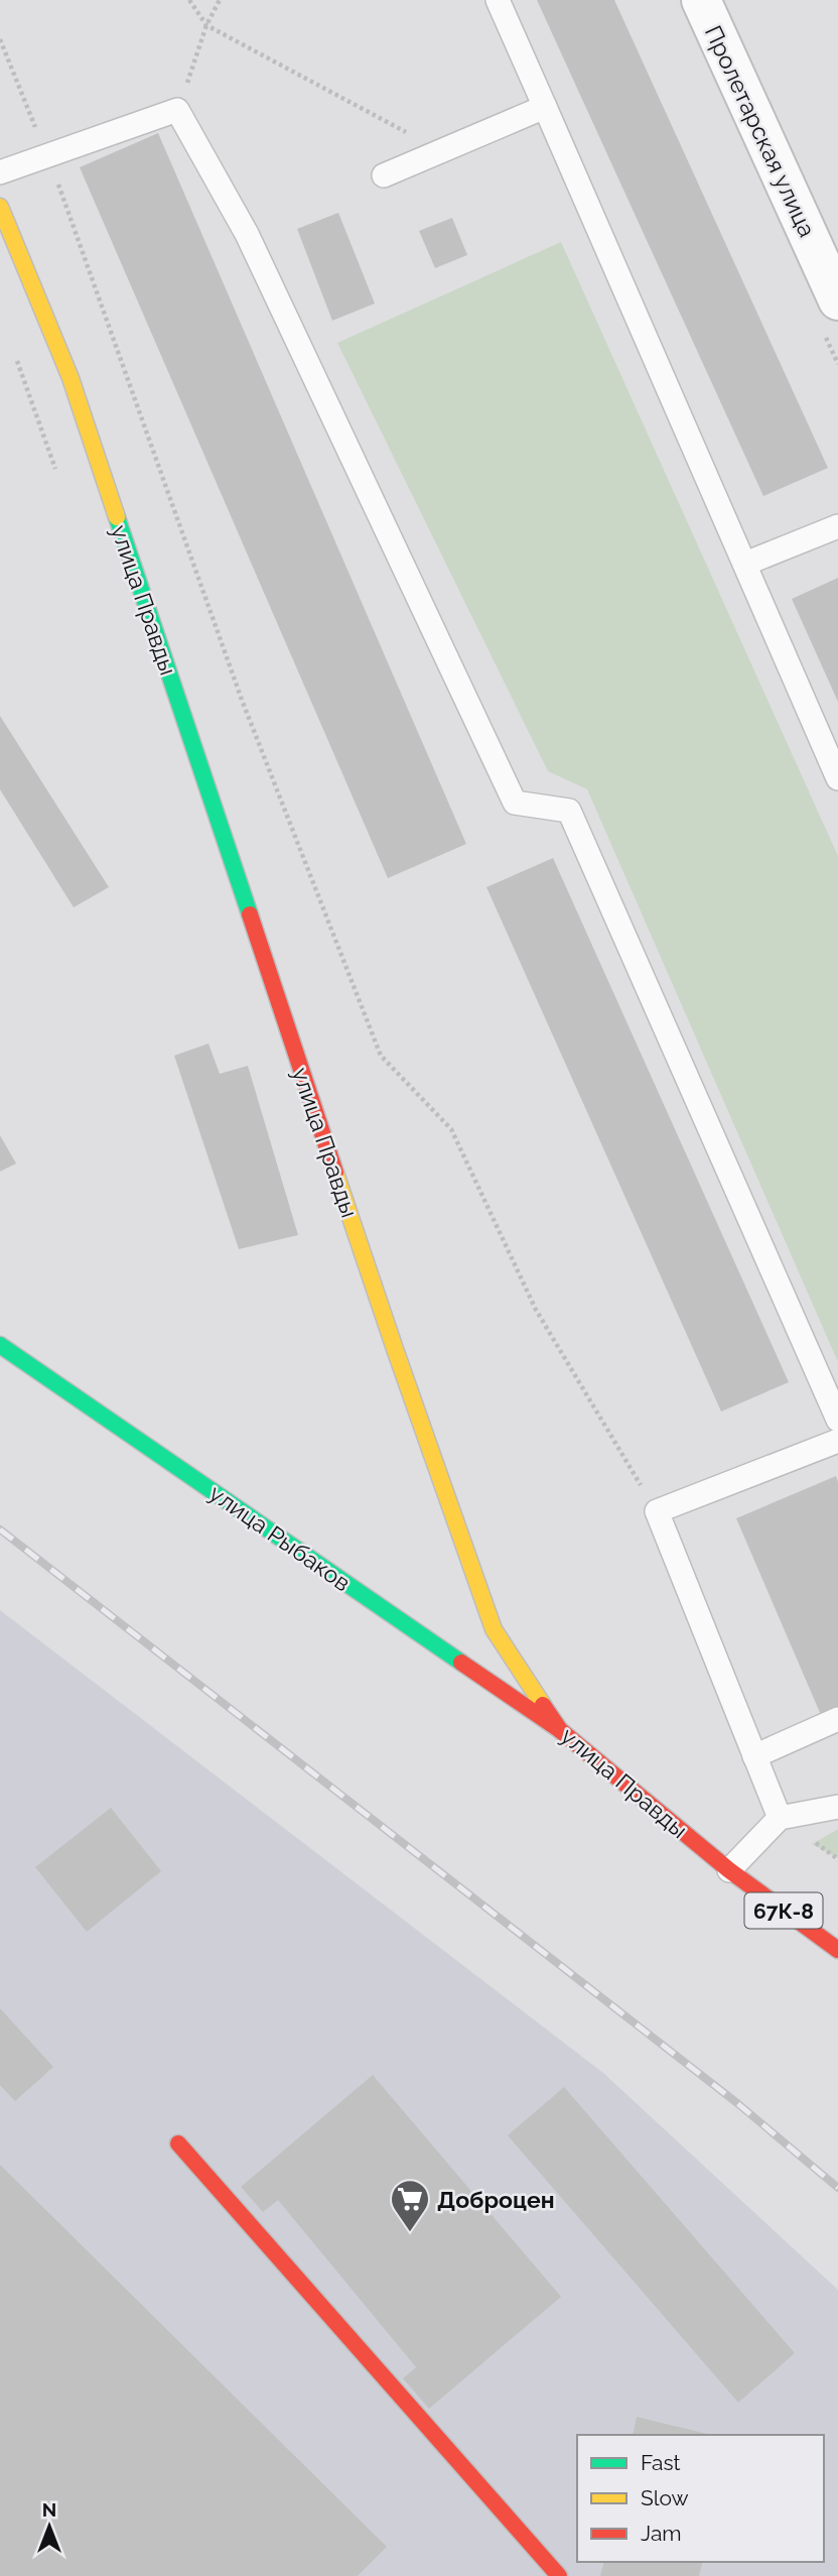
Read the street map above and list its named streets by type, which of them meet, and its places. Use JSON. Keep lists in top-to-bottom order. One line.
{"streets":{"main road":["улица Правды","улица Рыбаков","67К-8"],"street":["Пролетарская улица"]},"crossings":[["улица Правды","улица Рыбаков"]],"places":{"supermarket":["Доброцен"]},"legend":["Fast","Slow","Jam"],"north":"top"}
